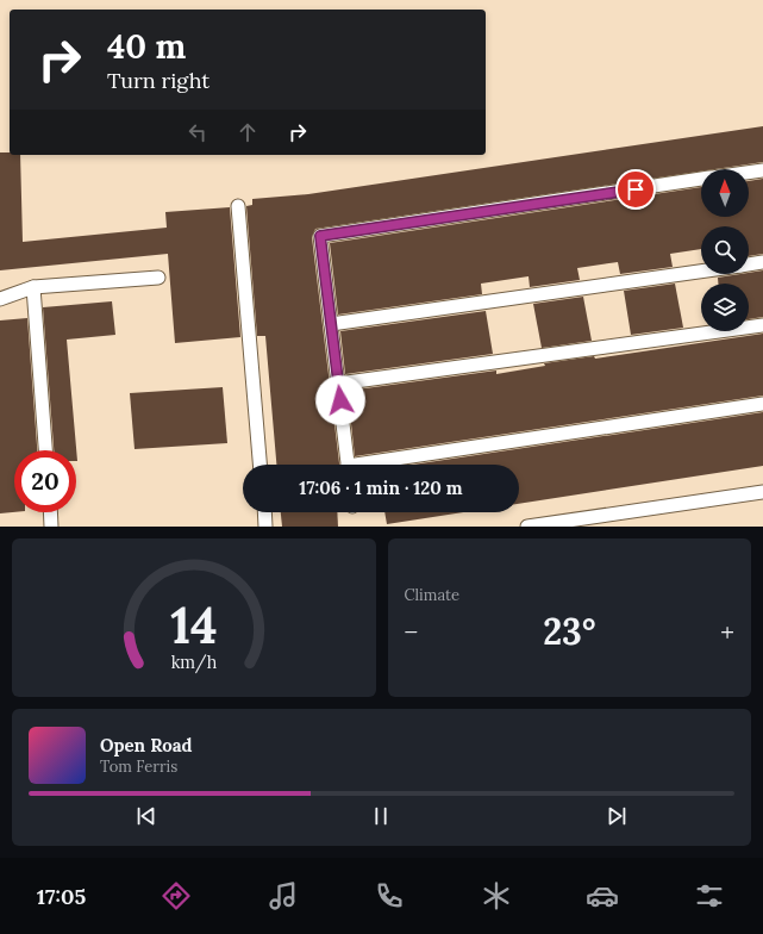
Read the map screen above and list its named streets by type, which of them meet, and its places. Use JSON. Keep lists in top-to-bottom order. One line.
{"north":"top","page":{"turn":["40 m","Turn right"],"limit":"20","trip":"17:06 · 1 min · 120 m","tile":"Climate","heat":["−","23°","+"],"song":["Open Road","Tom Ferris"],"tabs":"17:05","gauge":["14","km/h"]}}
